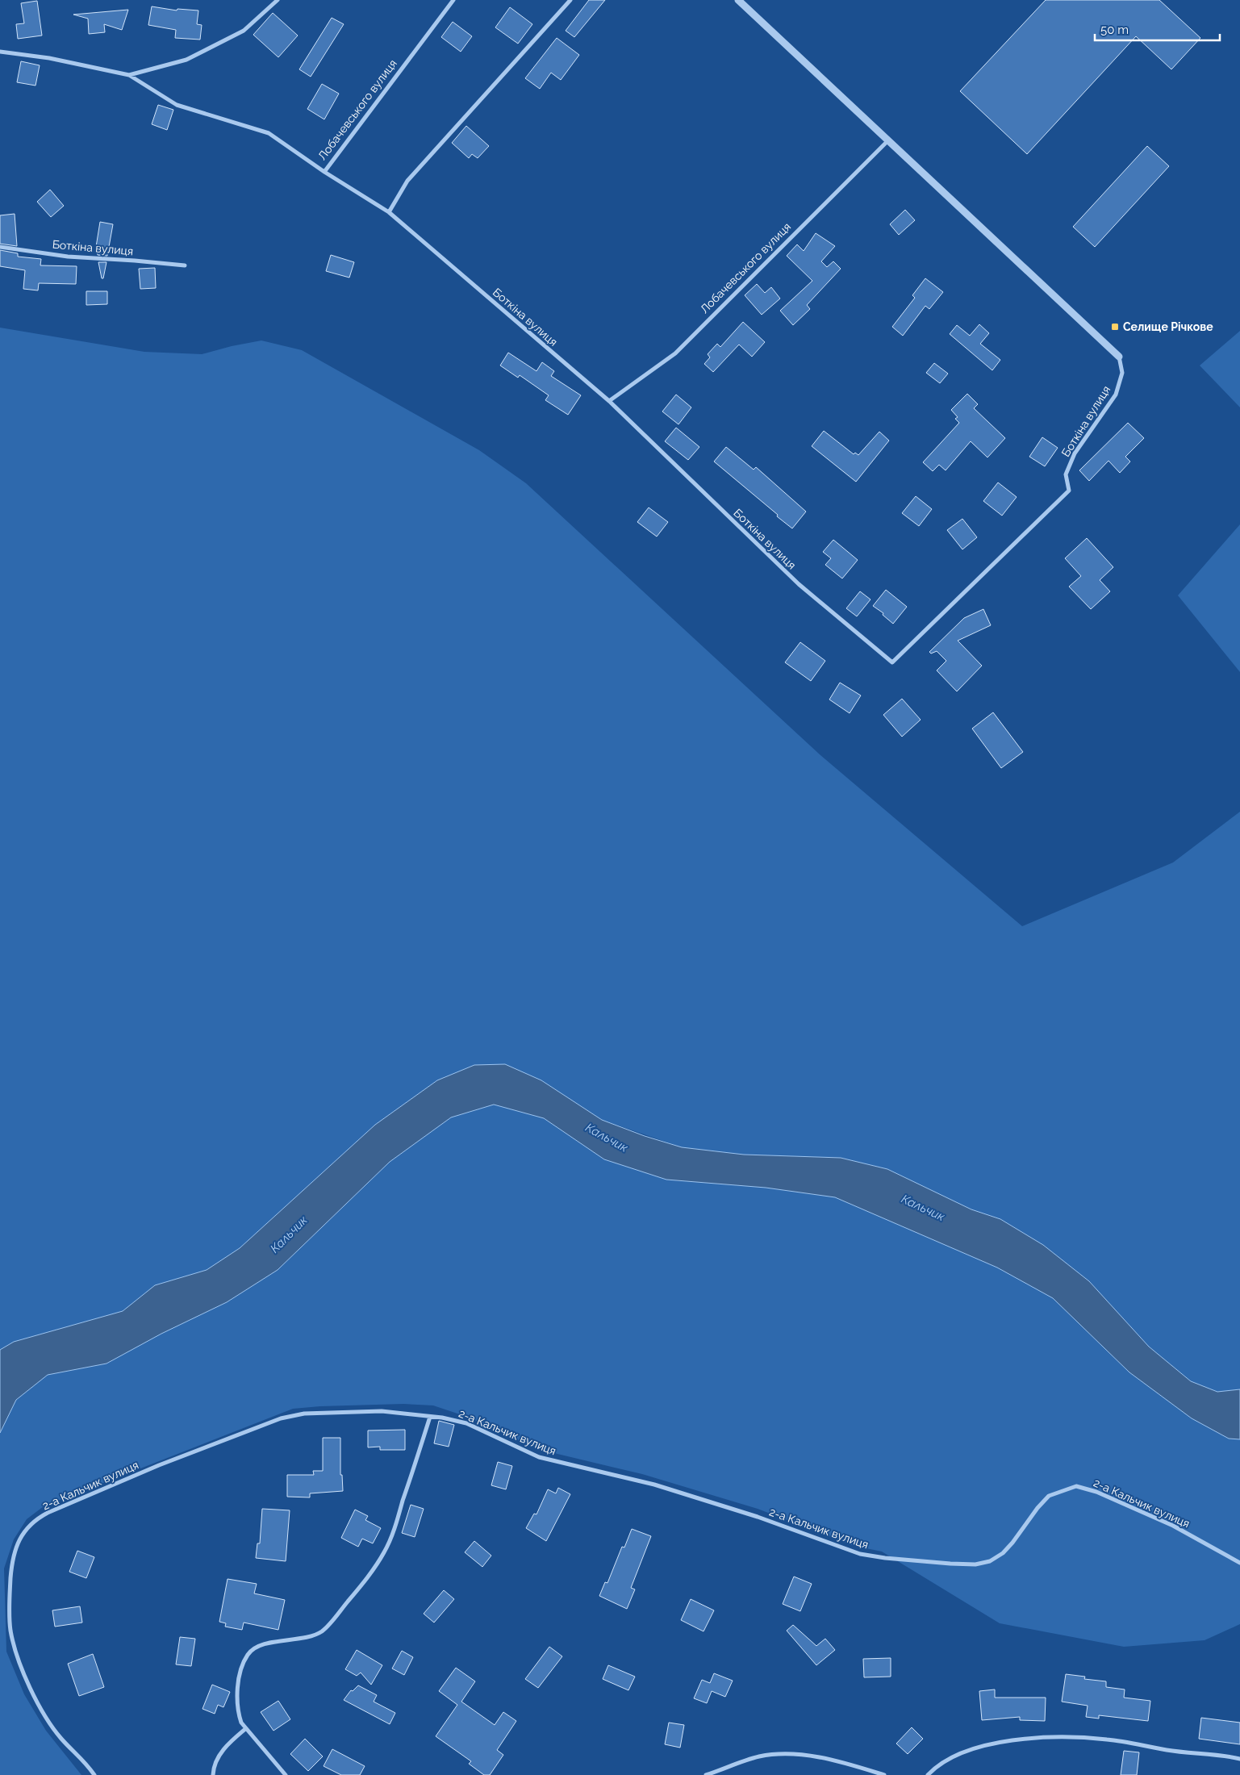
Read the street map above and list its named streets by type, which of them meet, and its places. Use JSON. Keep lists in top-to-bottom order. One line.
{"streets":{"street":["Лобачевського вулиця","Боткіна вулиця","2-а Кальчик вулиця"]},"crossings":[["Лобачевського вулиця","Боткіна вулиця"]],"water":["Кальчик"],"places":{"transit":["Селище Річкове"]},"scale_bar":"50 m"}
